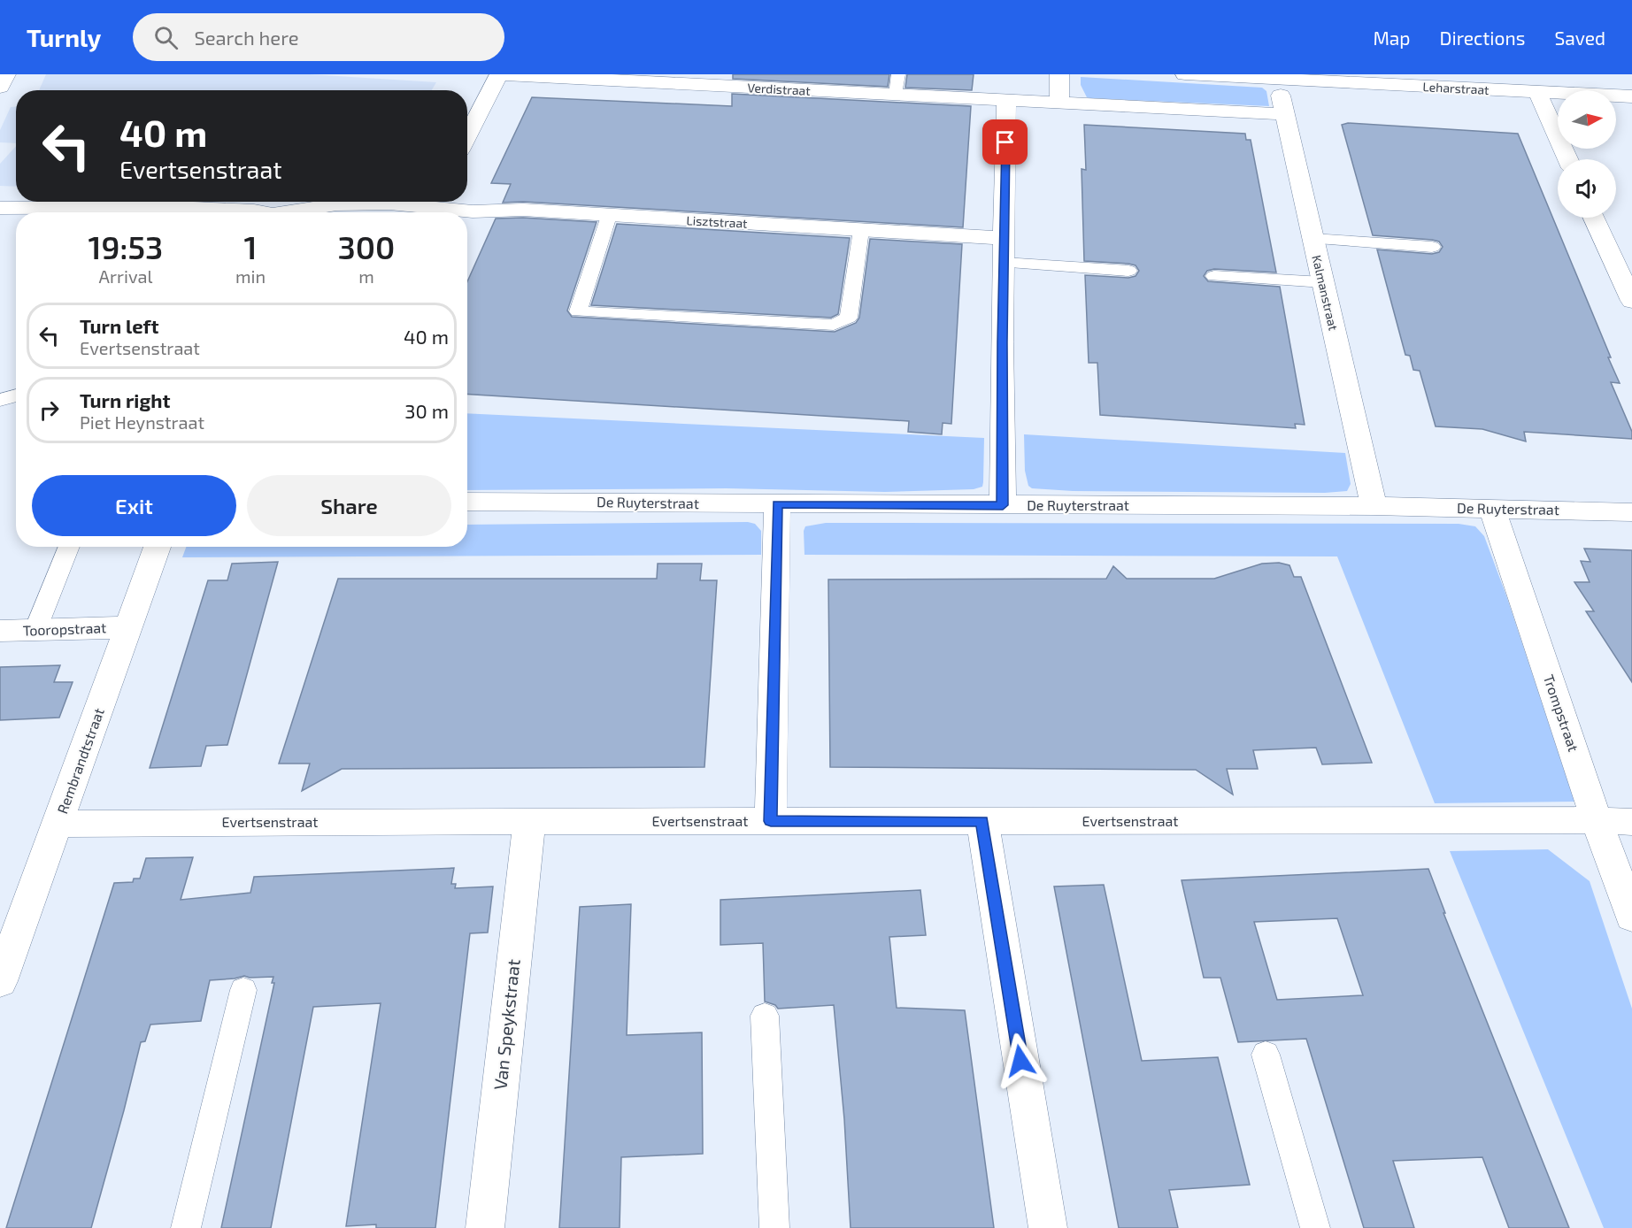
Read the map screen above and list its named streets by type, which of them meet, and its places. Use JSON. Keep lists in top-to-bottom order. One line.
{"streets":{"street":["Leharstraat","Verdistraat","Lisztstraat","Kalmanstraat","De Ruyterstraat","Tooropstraat","Trompstraat","Rembrandtstraat","Evertsenstraat","Van Speykstraat"]},"crossings":[["Leharstraat","Kalmanstraat"],["Kalmanstraat","De Ruyterstraat"],["De Ruyterstraat","Trompstraat"],["Tooropstraat","Rembrandtstraat"],["Trompstraat","Evertsenstraat"],["Rembrandtstraat","Evertsenstraat"],["Evertsenstraat","Van Speykstraat"]],"north":"right","page":{"header":"Turnly","search":"Search here","nav":["Map","Directions","Saved"],"turn":["40 m","Evertsenstraat"],"eta":["19:53","Arrival","1","min","300","m"],"list":[{"name":"Turn left","note":"Evertsenstraat","value":"40 m"},{"name":"Turn right","note":"Piet Heynstraat","value":"30 m"}],"buttons":["Exit","Share"]}}
